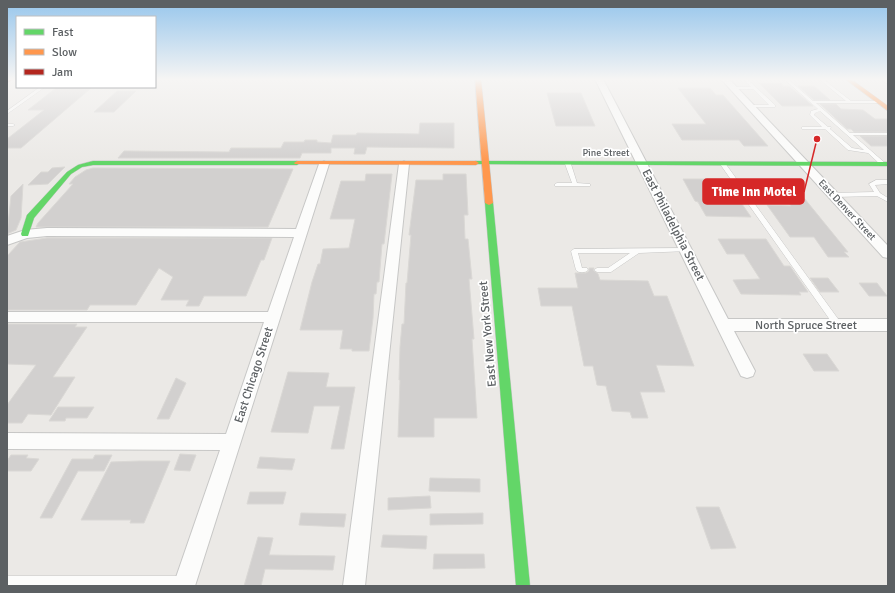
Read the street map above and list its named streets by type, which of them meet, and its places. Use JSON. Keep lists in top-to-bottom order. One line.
{"streets":{"street":["Pine Street","East Denver Street","East Philadelphia Street","North Spruce Street","East New York Street","East Chicago Street"]},"crossings":[["Pine Street","East Denver Street"],["Pine Street","East Philadelphia Street"],["Pine Street","East New York Street"],["Pine Street","East Chicago Street"],["East Philadelphia Street","North Spruce Street"]],"places":["Time Inn Motel"],"legend":["Fast","Slow","Jam"]}
